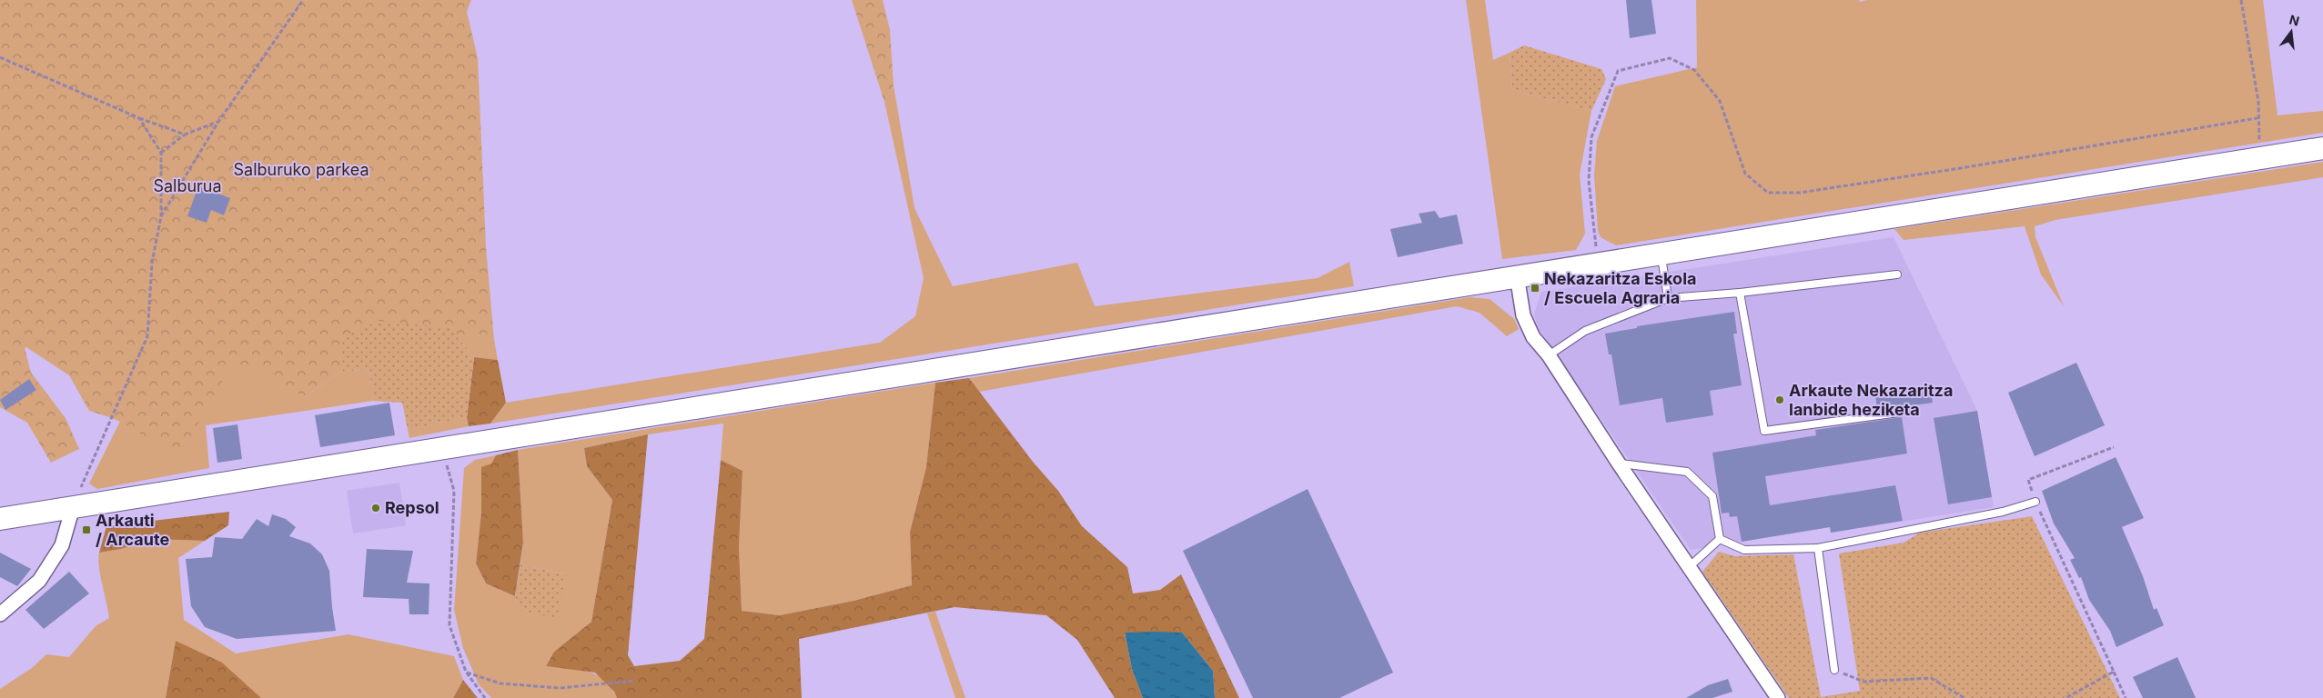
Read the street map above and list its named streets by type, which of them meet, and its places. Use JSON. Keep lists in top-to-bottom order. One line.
{"parks":["Salburuko parkea","Salburua"],"places":{"transit":["Nekazaritza Eskola / Escuela Agraria","Arkauti / Arcaute"],"other":["Arkaute Nekazaritza lanbide heziketa","Repsol"]},"north":"top"}
